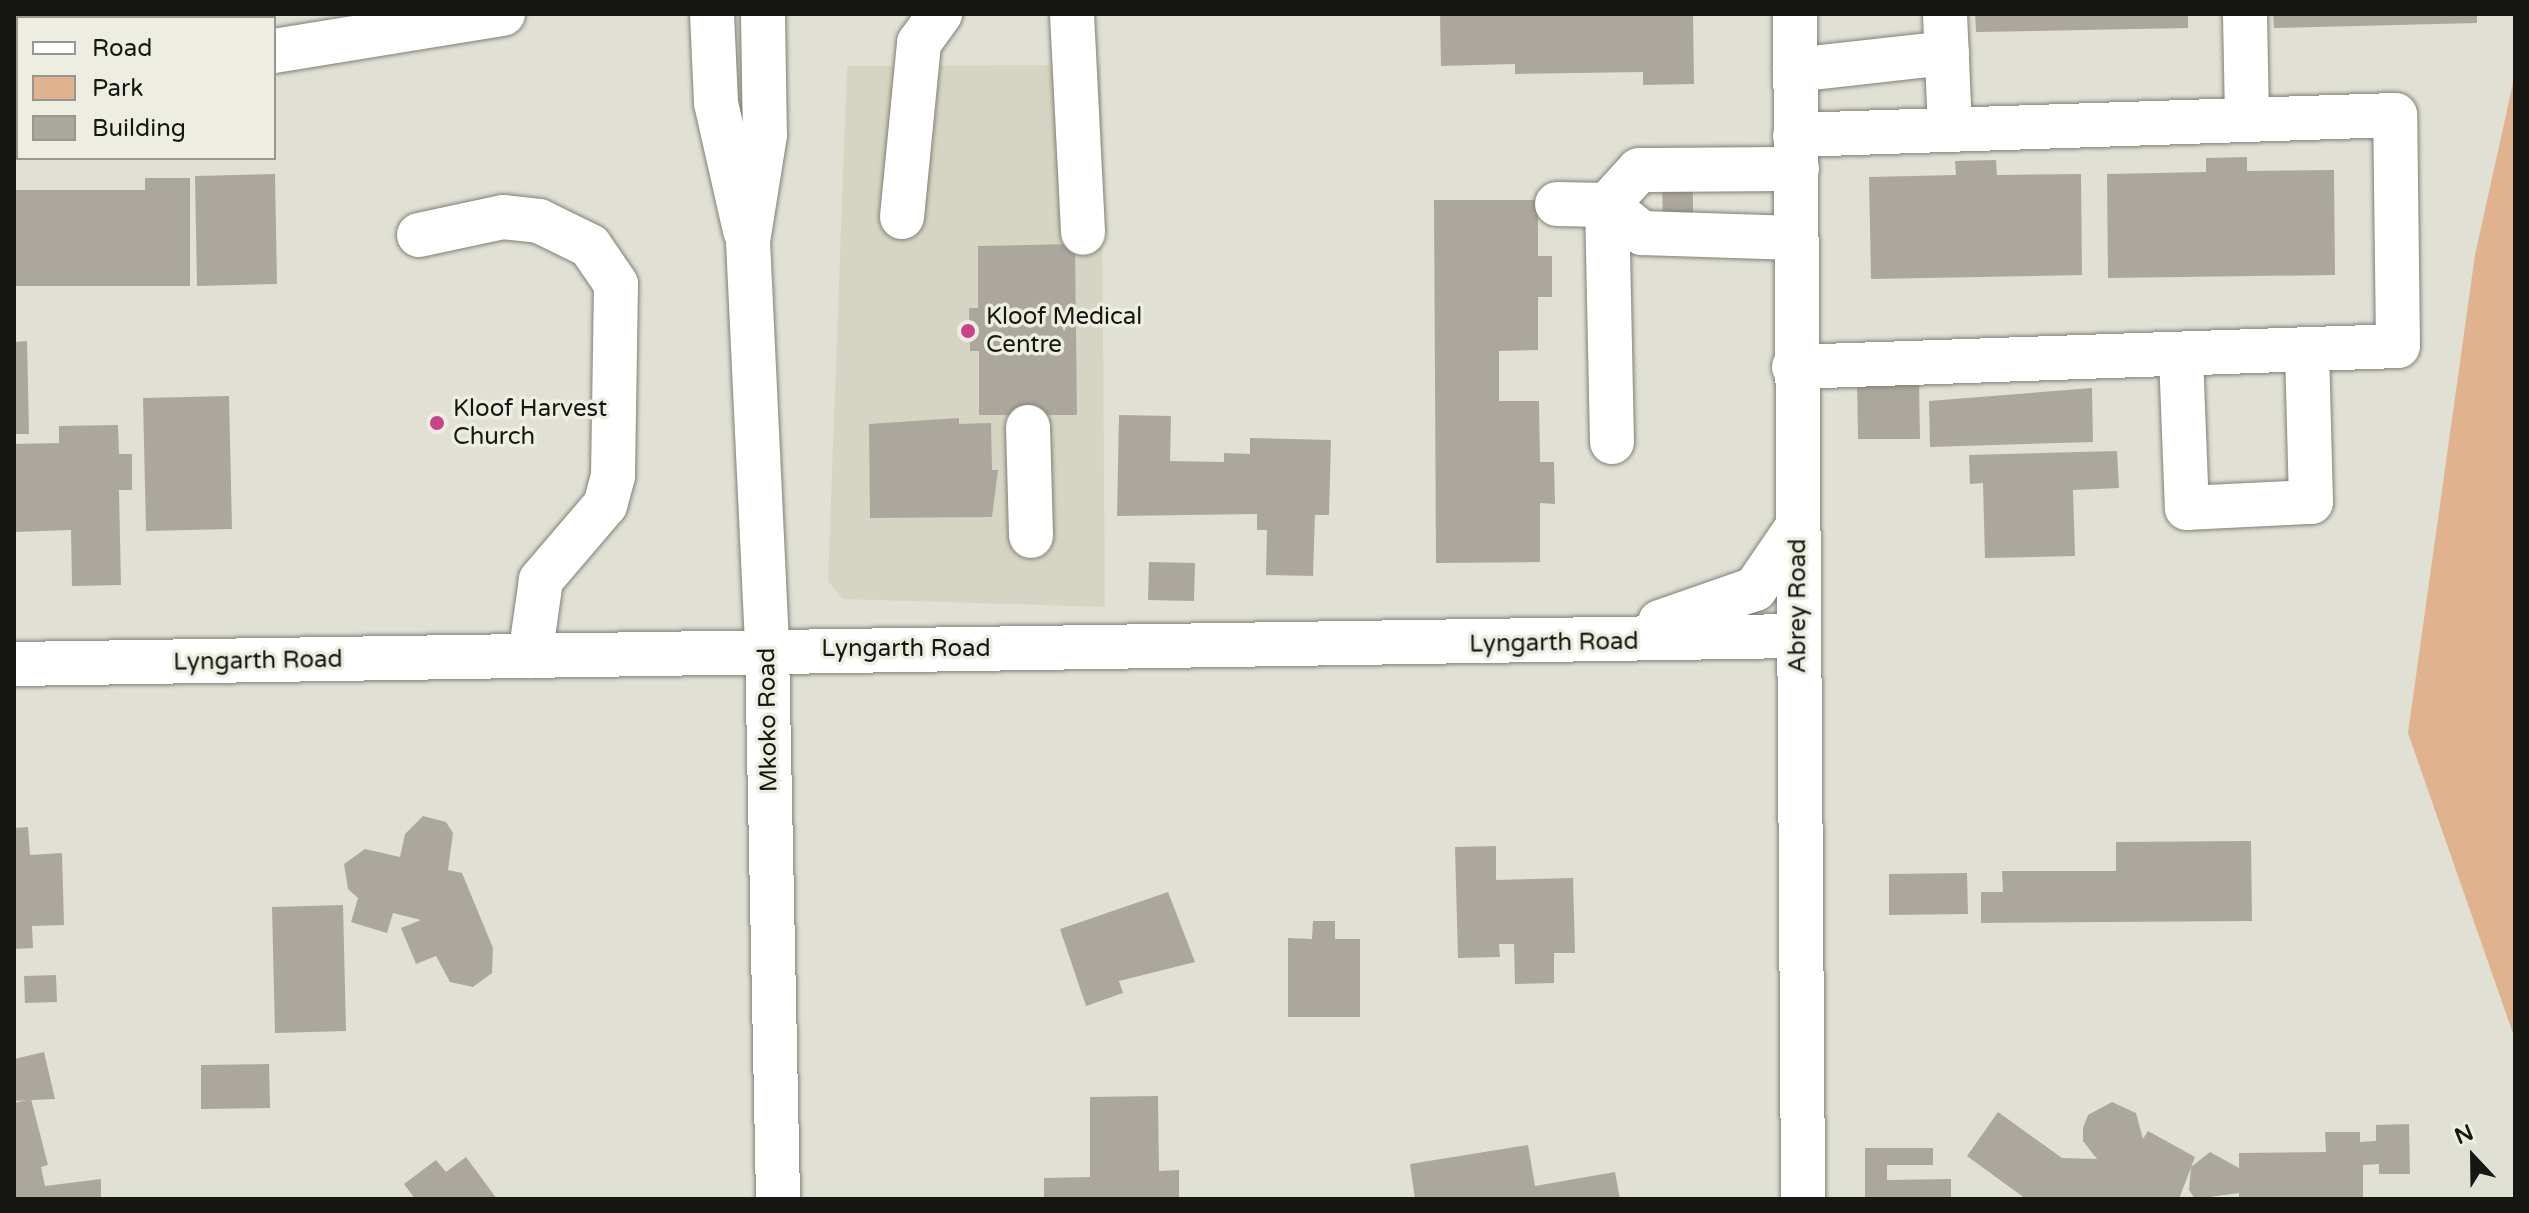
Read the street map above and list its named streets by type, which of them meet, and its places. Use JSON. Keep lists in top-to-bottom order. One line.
{"streets":{"street":["Abrey Road","Lyngarth Road","Mkoko Road"]},"crossings":[["Abrey Road","Lyngarth Road"],["Lyngarth Road","Mkoko Road"]],"places":["Kloof Medical Centre","Kloof Harvest Church"],"legend":["Road","Park","Building"],"north":"top"}
